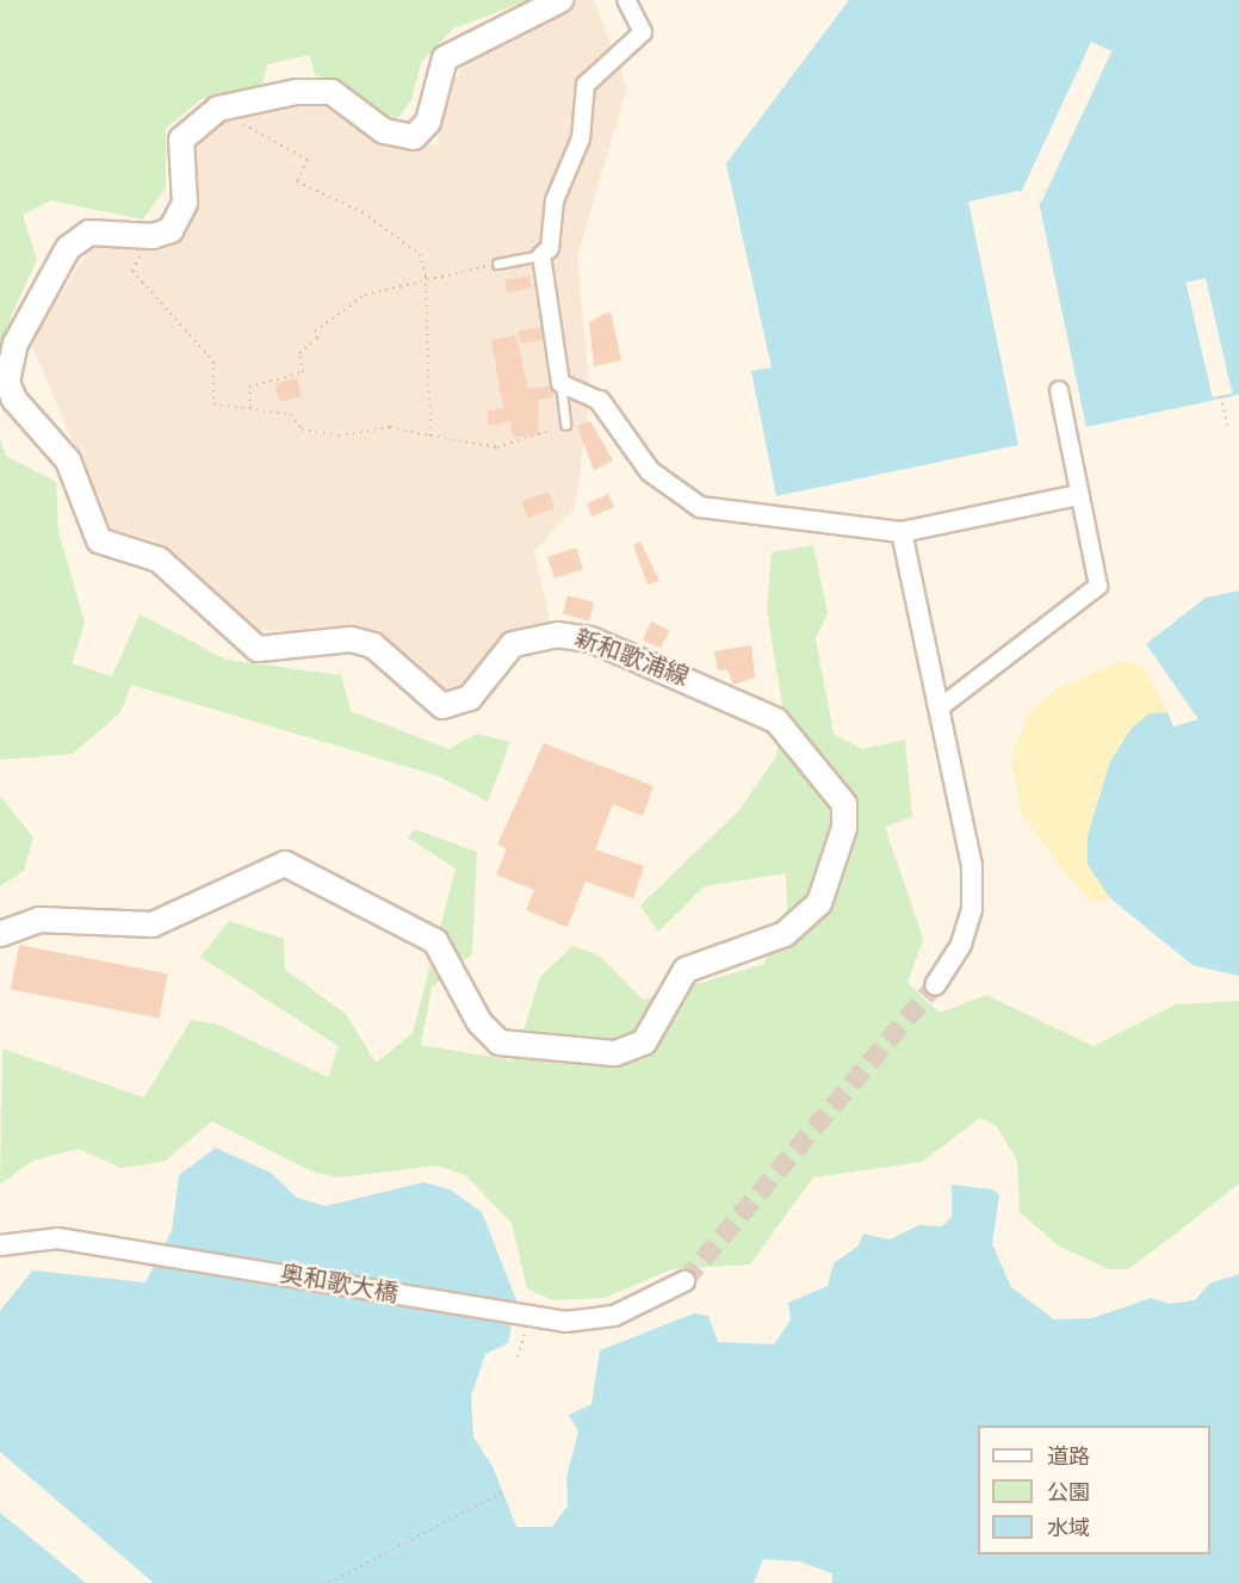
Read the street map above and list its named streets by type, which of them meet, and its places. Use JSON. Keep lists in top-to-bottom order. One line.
{"streets":{"main road":["新和歌浦線"],"street":["奥和歌大橋"]},"legend":["道路","公園","水域"]}
